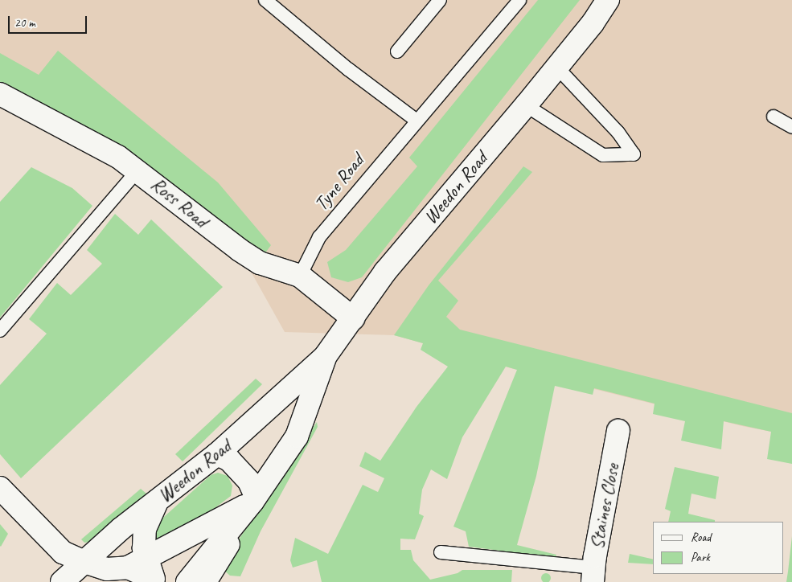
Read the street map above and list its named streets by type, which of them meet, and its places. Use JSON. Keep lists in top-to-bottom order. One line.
{"streets":{"main road":["Weedon Road","Ross Road","Staines Close"],"lane":["Tyne Road"]},"crossings":[["Tyne Road","Ross Road"],["Weedon Road","Ross Road"]],"legend":["Road","Park"],"scale_bar":"20 m"}
